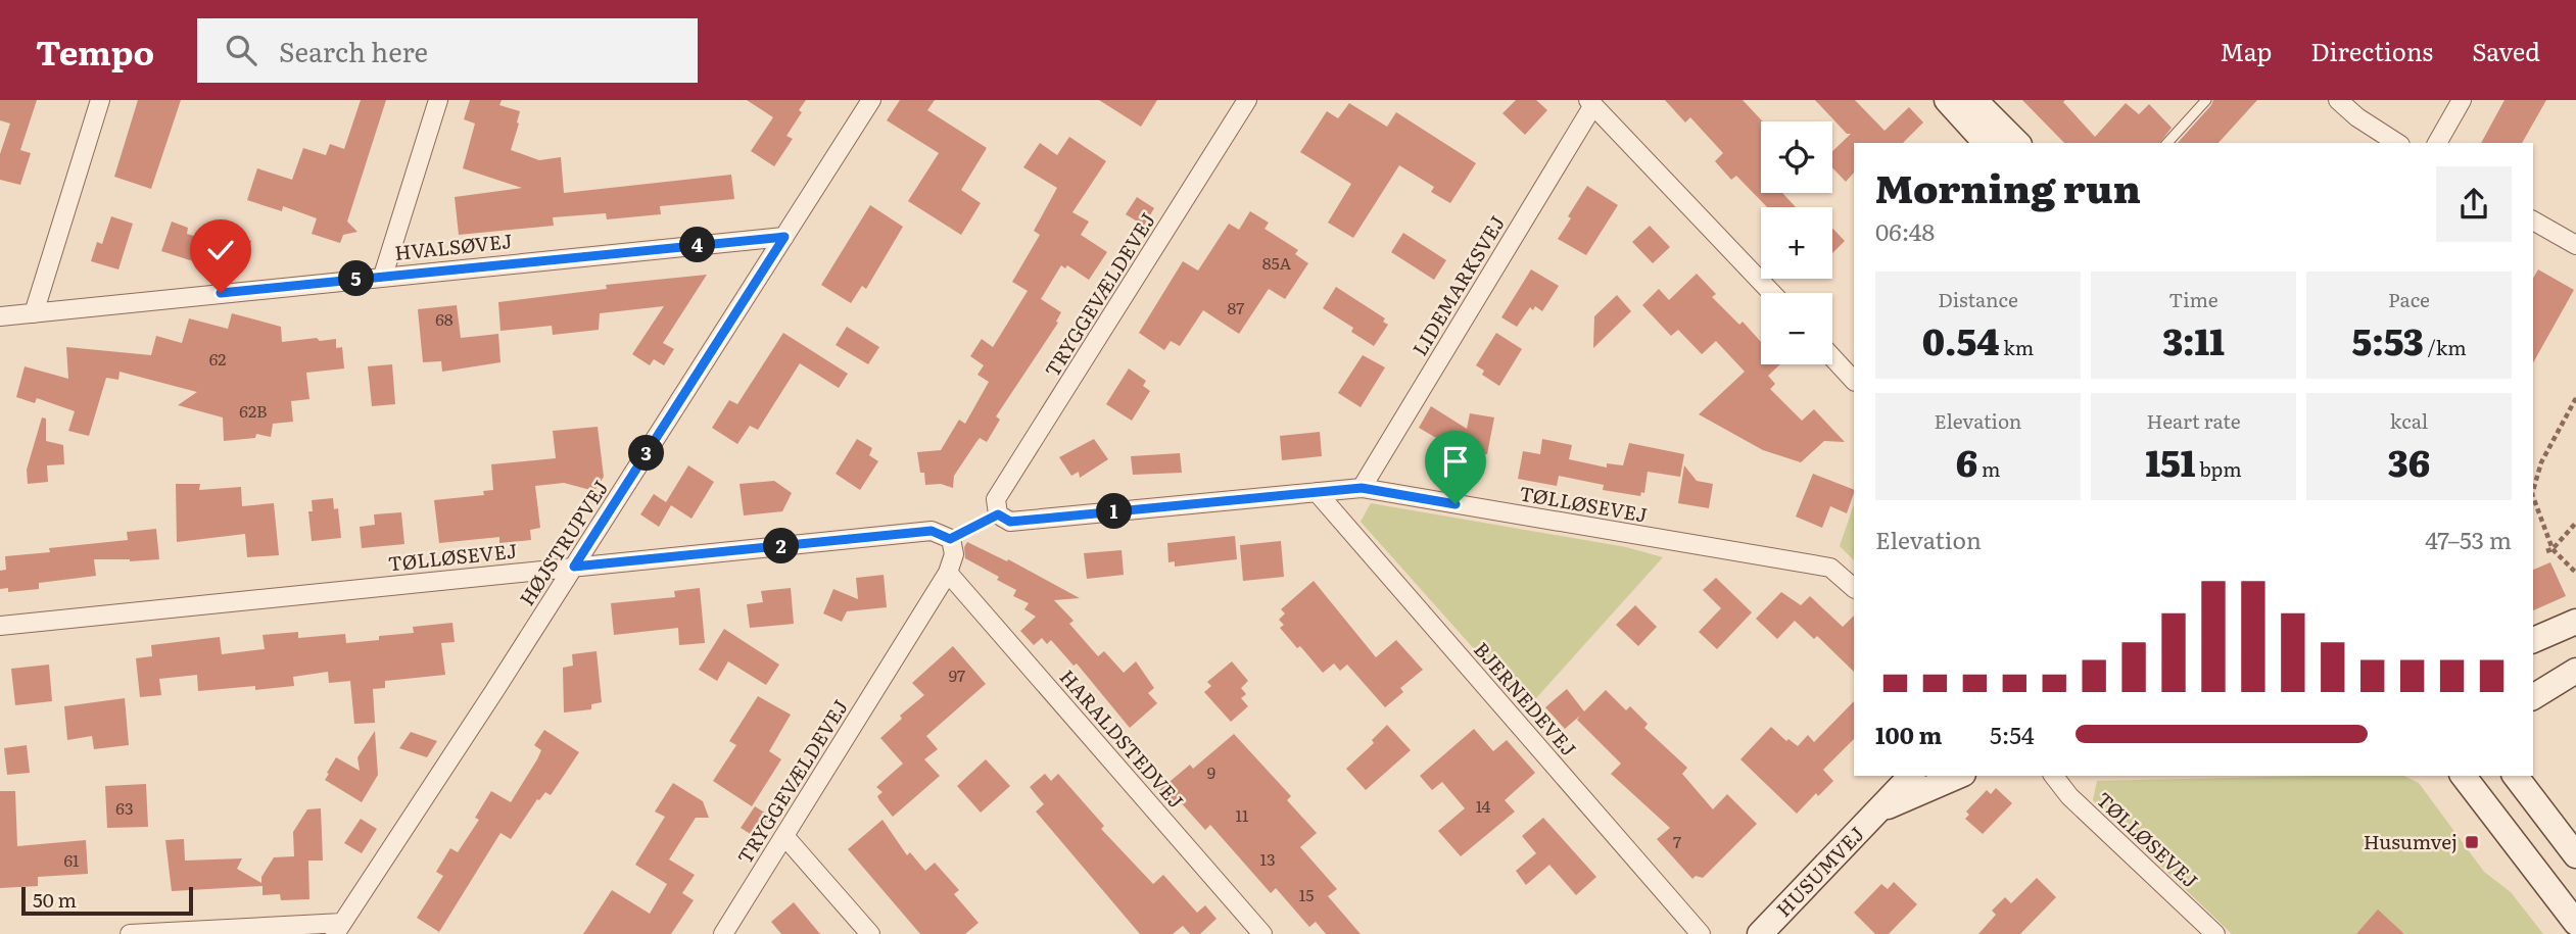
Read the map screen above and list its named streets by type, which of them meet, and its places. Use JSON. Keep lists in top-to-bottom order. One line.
{"streets":{"street":["HVALSØVEJ","LIDEMARKSVEJ","TRYGGEVÆLDEVEJ","TØLLØSEVEJ","HØJSTRUPVEJ","BJERNEDEVEJ","HARALDSTEDVEJ","HUSUMVEJ"]},"crossings":[["HVALSØVEJ","HØJSTRUPVEJ"],["LIDEMARKSVEJ","TØLLØSEVEJ"],["TRYGGEVÆLDEVEJ","TØLLØSEVEJ"],["TRYGGEVÆLDEVEJ","HARALDSTEDVEJ"],["TØLLØSEVEJ","HØJSTRUPVEJ"],["TØLLØSEVEJ","BJERNEDEVEJ"]],"places":{"transit":["Husumvej"]},"house_numbers":["85A","87","68","62","62B","97","9","14","63","11","7","13","61","15"],"scale_bar":"50 m","page":{"header":"Tempo","search":"Search here","nav":["Map","Directions","Saved"],"map_buttons":["+","−"],"heading":["Morning run","06:48"],"pins":["4","5","3","1","2"],"stats":[["Distance","0.54 km"],["Time","3:11"],["Pace","5:53 /km"],["Elevation","6 m"],["Heart rate","151 bpm"],["kcal","36"]],"chart":["Elevation","47–53 m"],"list":[{"name":"100 m","note":"5:54"}],"scale":"50 m"}}
